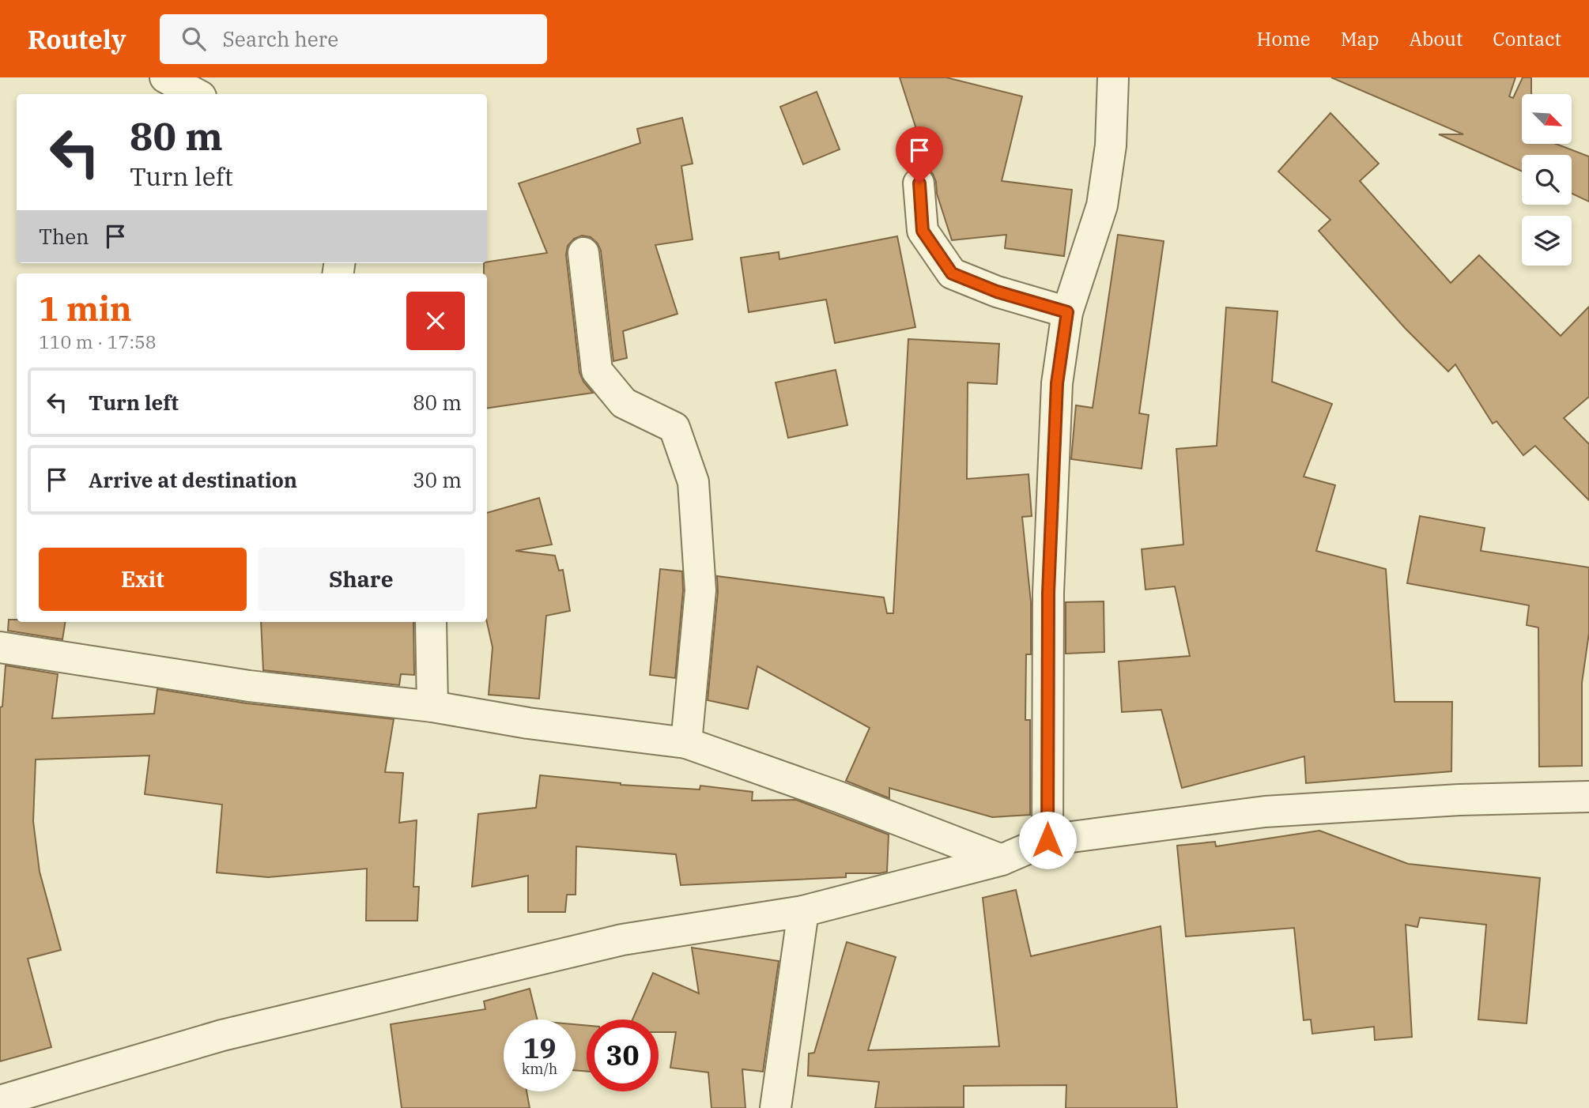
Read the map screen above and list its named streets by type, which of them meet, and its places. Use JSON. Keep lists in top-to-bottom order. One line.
{"north":"bottom right","page":{"header":"Routely","search":"Search here","nav":["Home","Map","About","Contact"],"turn":["80 m","Turn left"],"then":"Then","heading":["1 min","110 m · 17:58"],"list":[{"name":"Turn left","value":"80 m"},{"name":"Arrive at destination","value":"30 m"}],"buttons":["Exit","Share"],"speed":"19 km/h","limit":"30"}}
